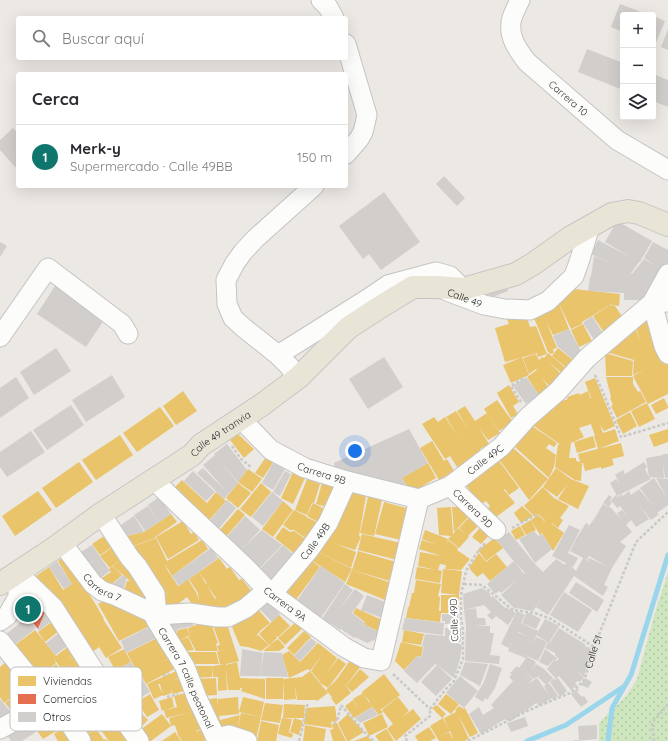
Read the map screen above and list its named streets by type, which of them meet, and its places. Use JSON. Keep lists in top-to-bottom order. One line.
{"streets":{"main road":["Calle 49","Calle 49 tranvia"],"street":["Carrera 10","Calle 49C","Carrera 9B","Carrera 9D","Calle 49B","Carrera 7","Carrera 9A","Carrera 7 calle peatonal"],"path":["Calle 49D","Calle 51"]},"crossings":[["Calle 49","Calle 49 tranvia"],["Calle 49 tranvia","Carrera 9B"],["Calle 49 tranvia","Carrera 7"],["Calle 49 tranvia","Carrera 9A"],["Calle 49C","Carrera 9B"],["Calle 49C","Carrera 9D"],["Carrera 9B","Calle 49B"],["Carrera 9D","Calle 49D"],["Calle 49B","Carrera 7"],["Calle 49B","Carrera 9A"],["Calle 49B","Carrera 7 calle peatonal"],["Carrera 7","Carrera 7 calle peatonal"]],"legend":["Viviendas","Comercios","Otros"],"page":{"map_buttons":["+","−"],"search":"Buscar aquí","heading":"Cerca","list":[{"mark":"1","name":"Merk-y","note":"Supermercado · Calle 49BB","value":"150 m"}],"pins":"1"}}
